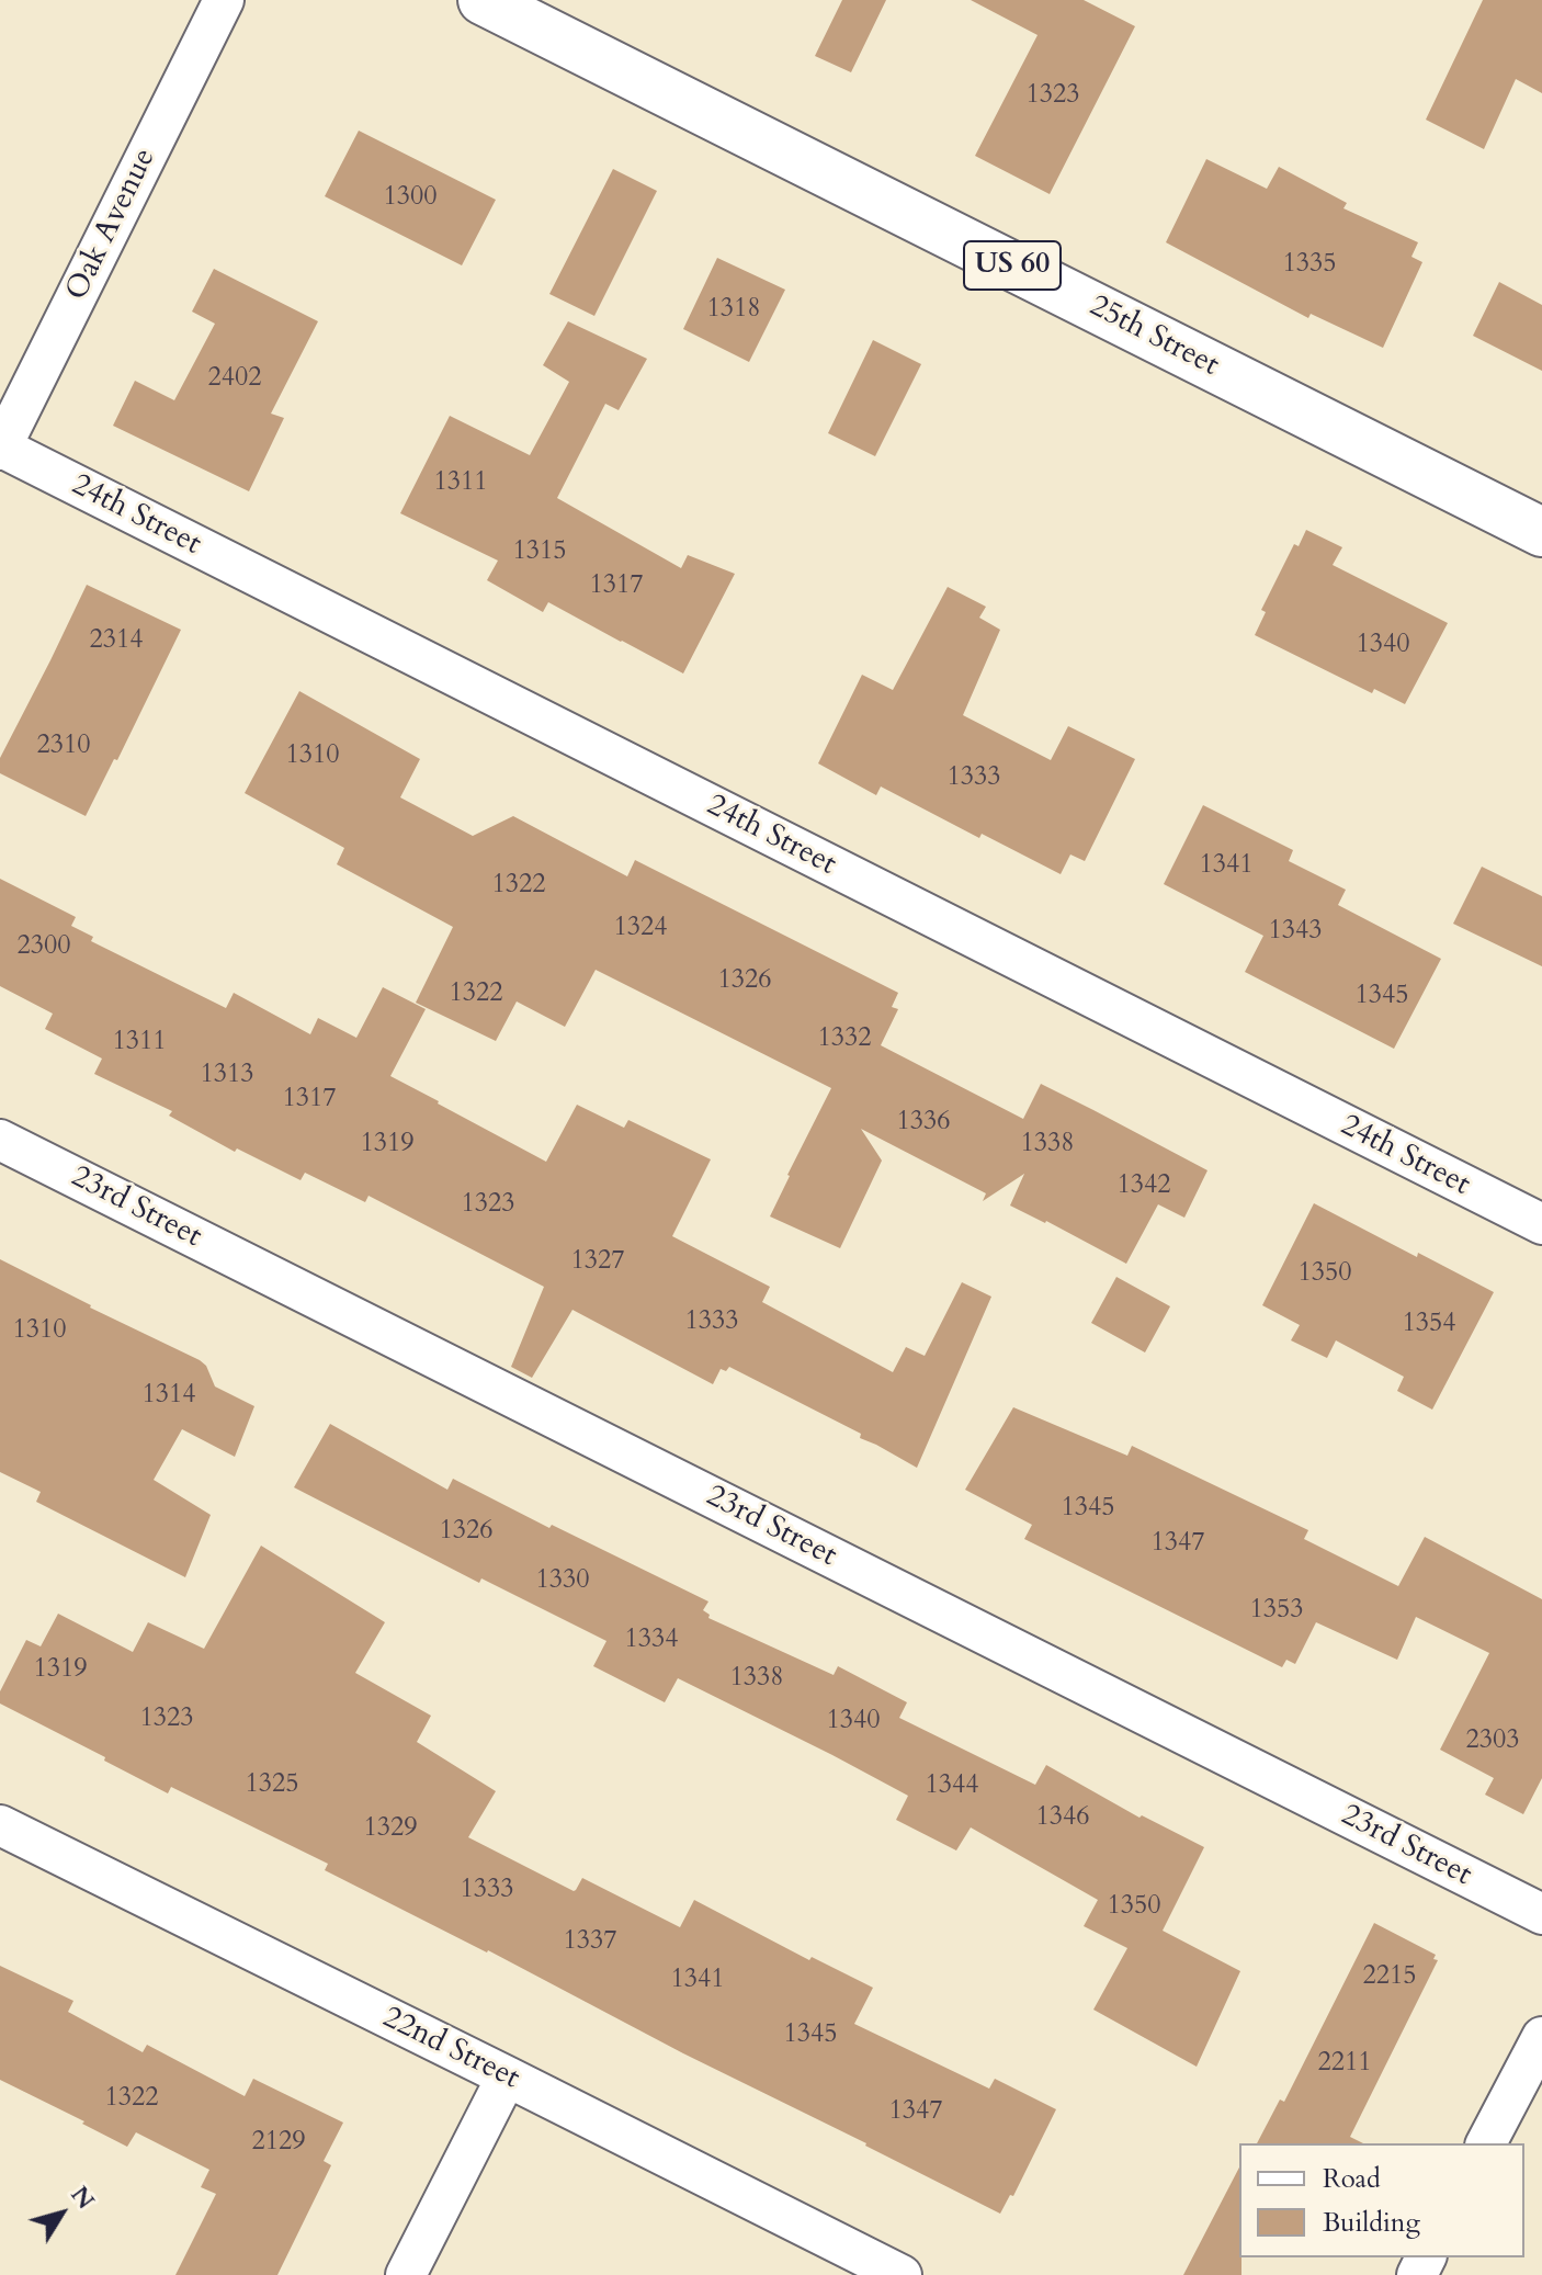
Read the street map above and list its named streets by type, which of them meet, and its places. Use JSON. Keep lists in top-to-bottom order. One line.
{"streets":{"main road":["US 60","25th Street"],"street":["Oak Avenue","24th Street","23rd Street","22nd Street"]},"crossings":[["Oak Avenue","24th Street"]],"house_numbers":["1323","1300","1335","1318","2402","1311","1315","1317","2314","1340","2310","1310","1333","1341","1322","1324","1343","2300","1326","1322","1345","1332","1311","1313","1317","1336","1319","1338","1342","1323","1327","1350","1333","1354","1310","1314","1345","1326","1347","1330","1353","1334","1319","1338","1323","1340","2303","1325","1344","1346","1329","1333","1350","1337","2215","1341","1345","2211","1322","1347","2129"],"legend":["Road","Building"],"north":"top right"}
